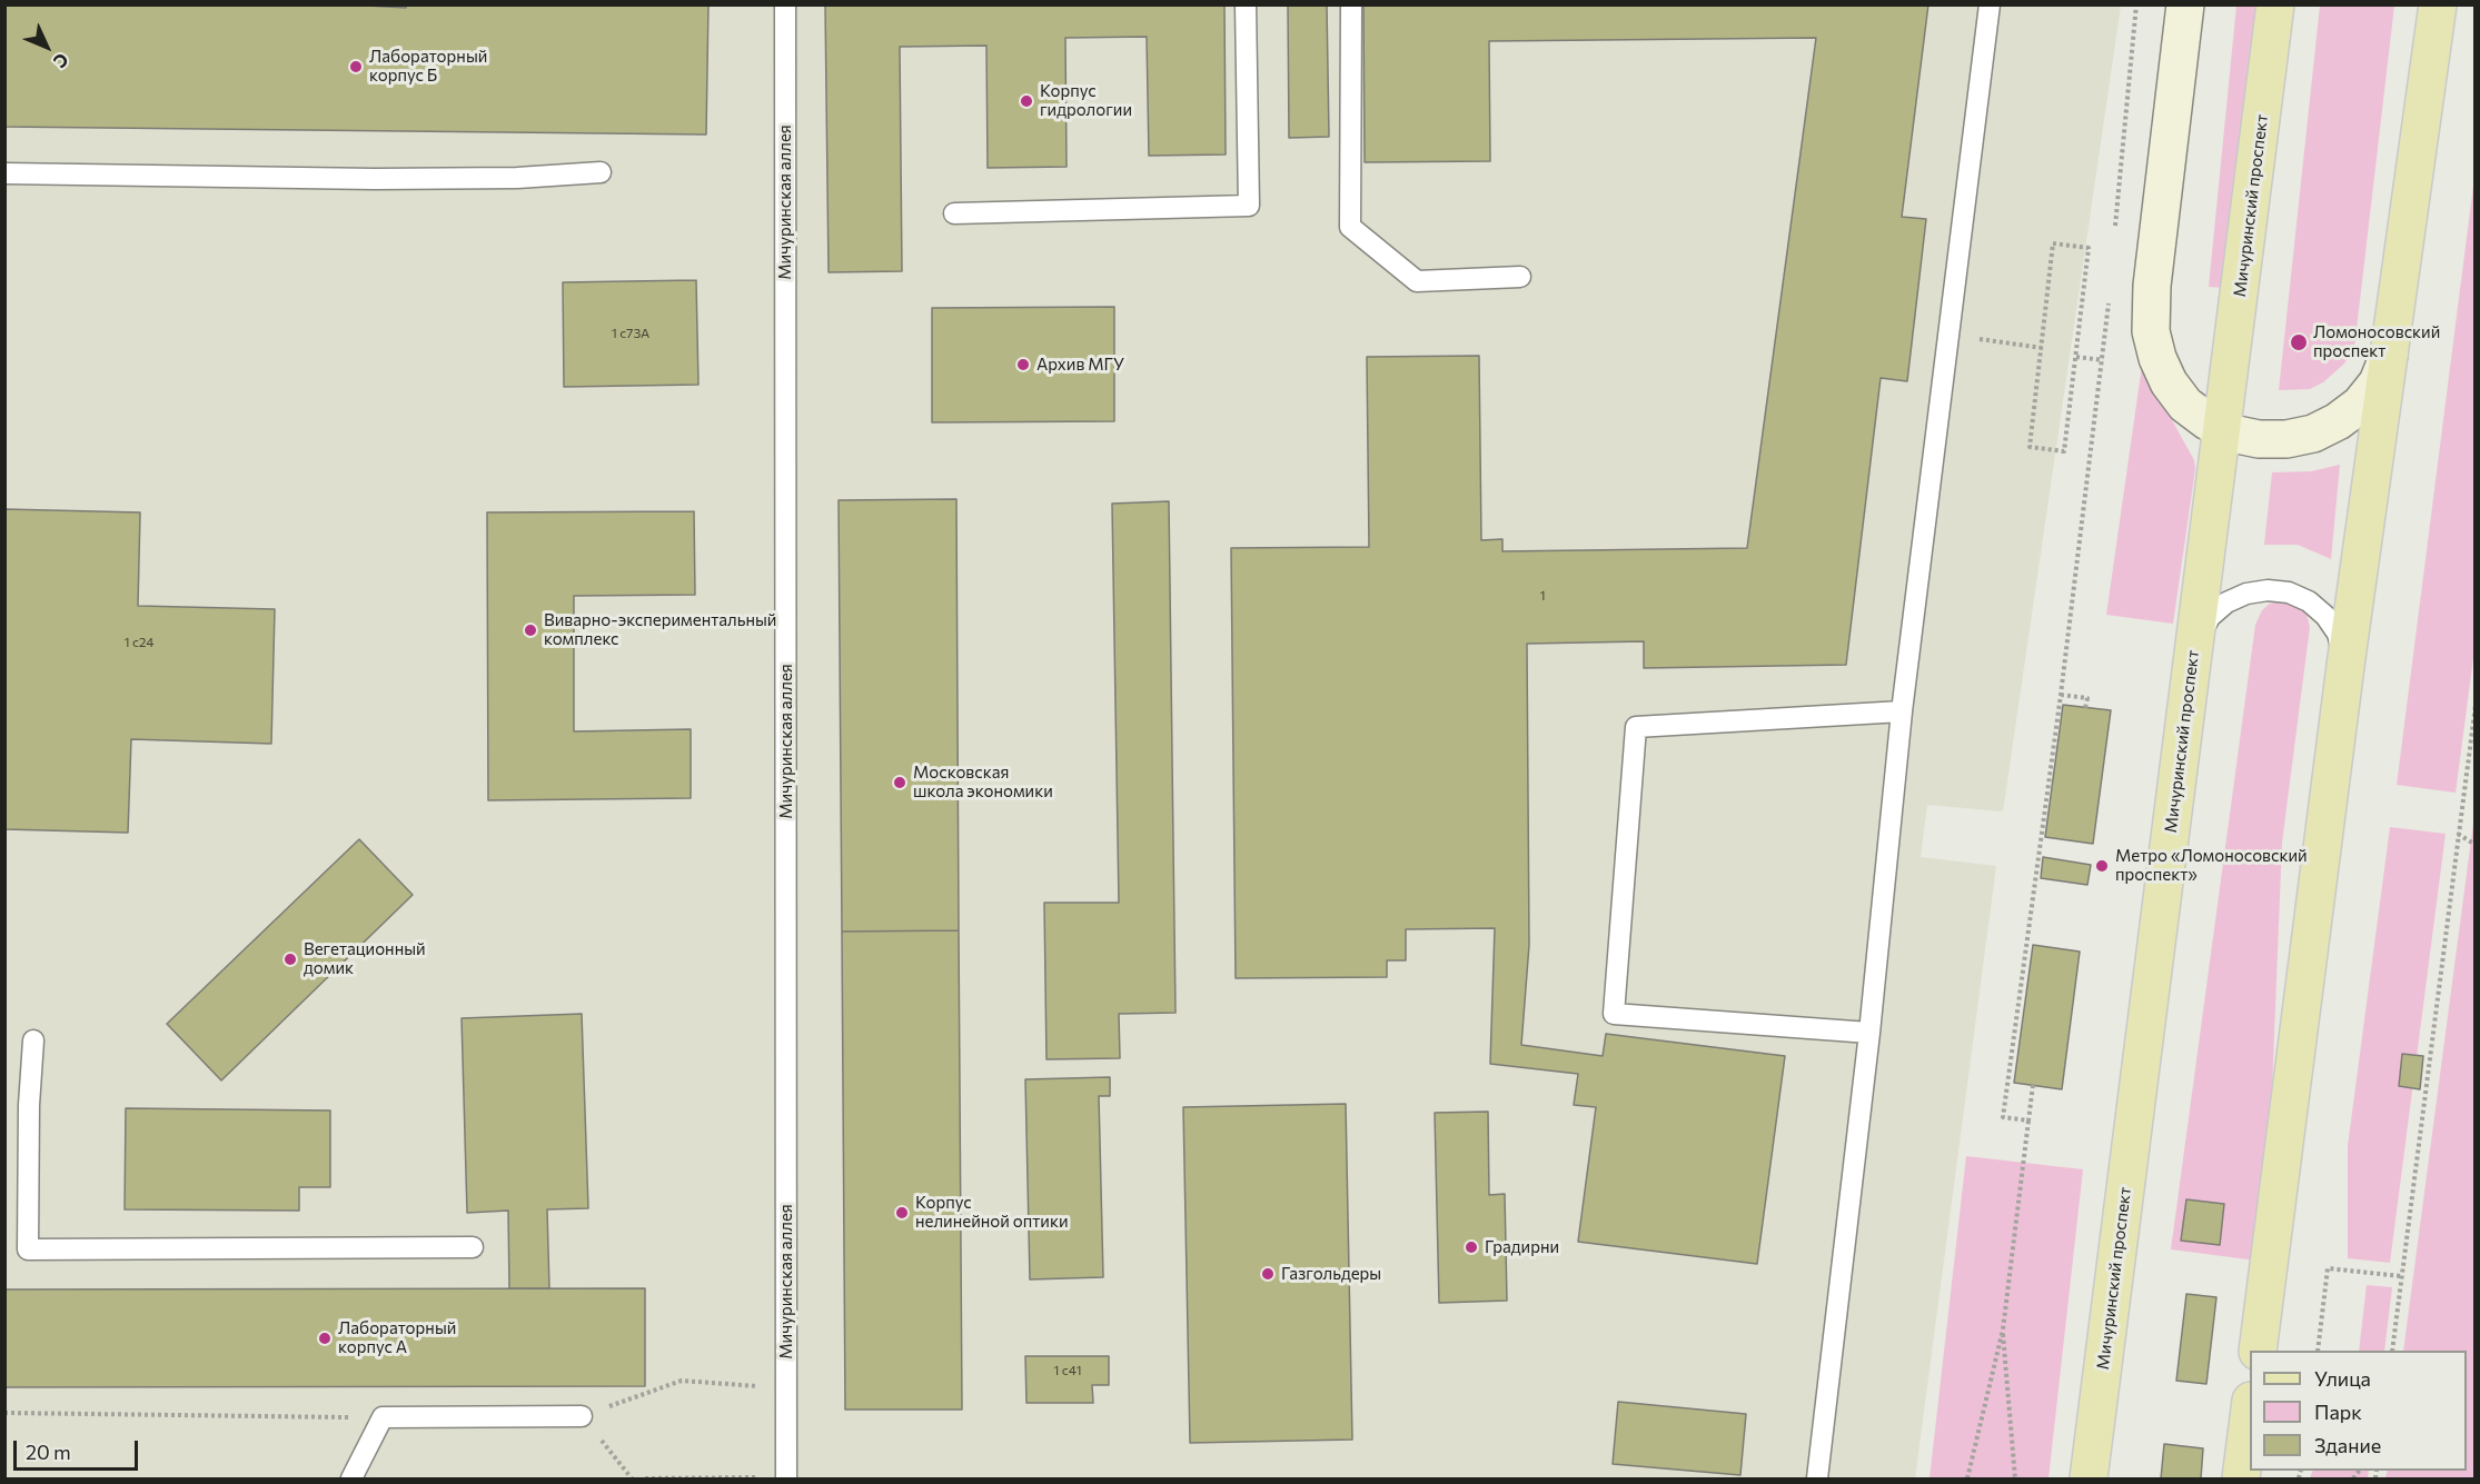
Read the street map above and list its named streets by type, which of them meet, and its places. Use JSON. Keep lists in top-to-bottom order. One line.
{"streets":{"main road":["Мичуринский проспект"],"lane":["Мичуринская аллея"]},"places":["Лабораторный корпус Б","Корпус гидрологии","Ломоносовский проспект","Архив МГУ","Виварно-экспериментальный комплекс","Московская школа экономики","Метро «Ломоносовский проспект»","Вегетационный домик","Корпус нелинейной оптики","Градирни","Газгольдеры","Лабораторный корпус А"],"house_numbers":["1 с73А","1","1 с24","1 с41"],"legend":["Улица","Парк","Здание"],"scale_bar":"20 m","north":"bottom right"}
